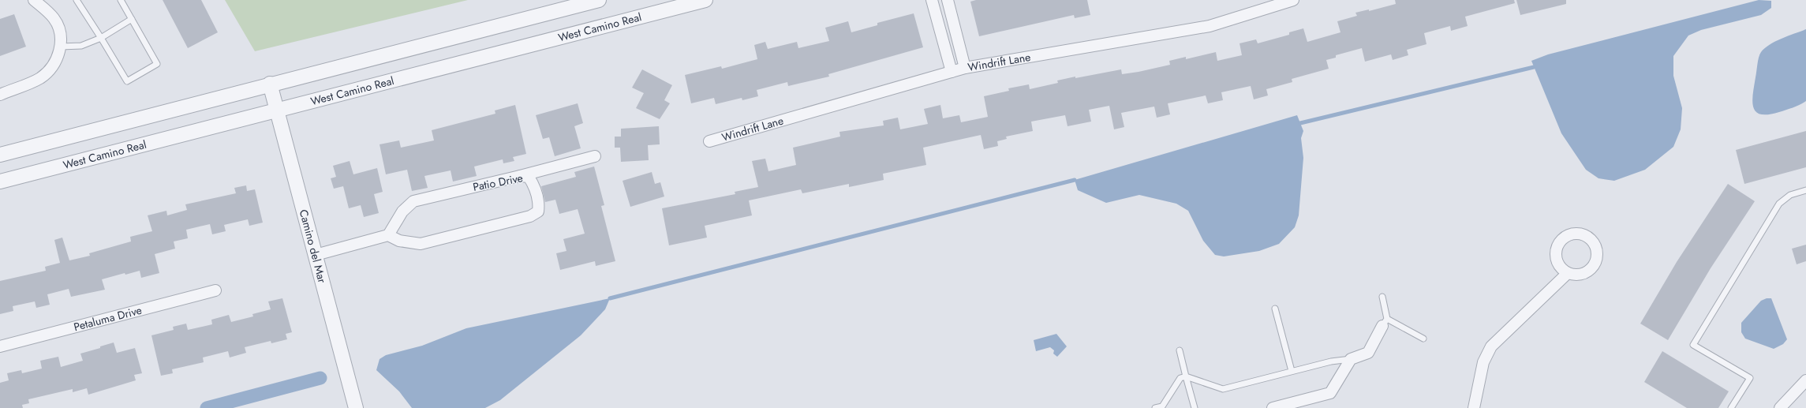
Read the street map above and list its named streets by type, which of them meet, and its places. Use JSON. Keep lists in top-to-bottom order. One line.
{"streets":{"street":["West Camino Real","Windrift Lane","Patio Drive","Camino del Mar","Petaluma Drive"]},"crossings":[["West Camino Real","Camino del Mar"]]}
